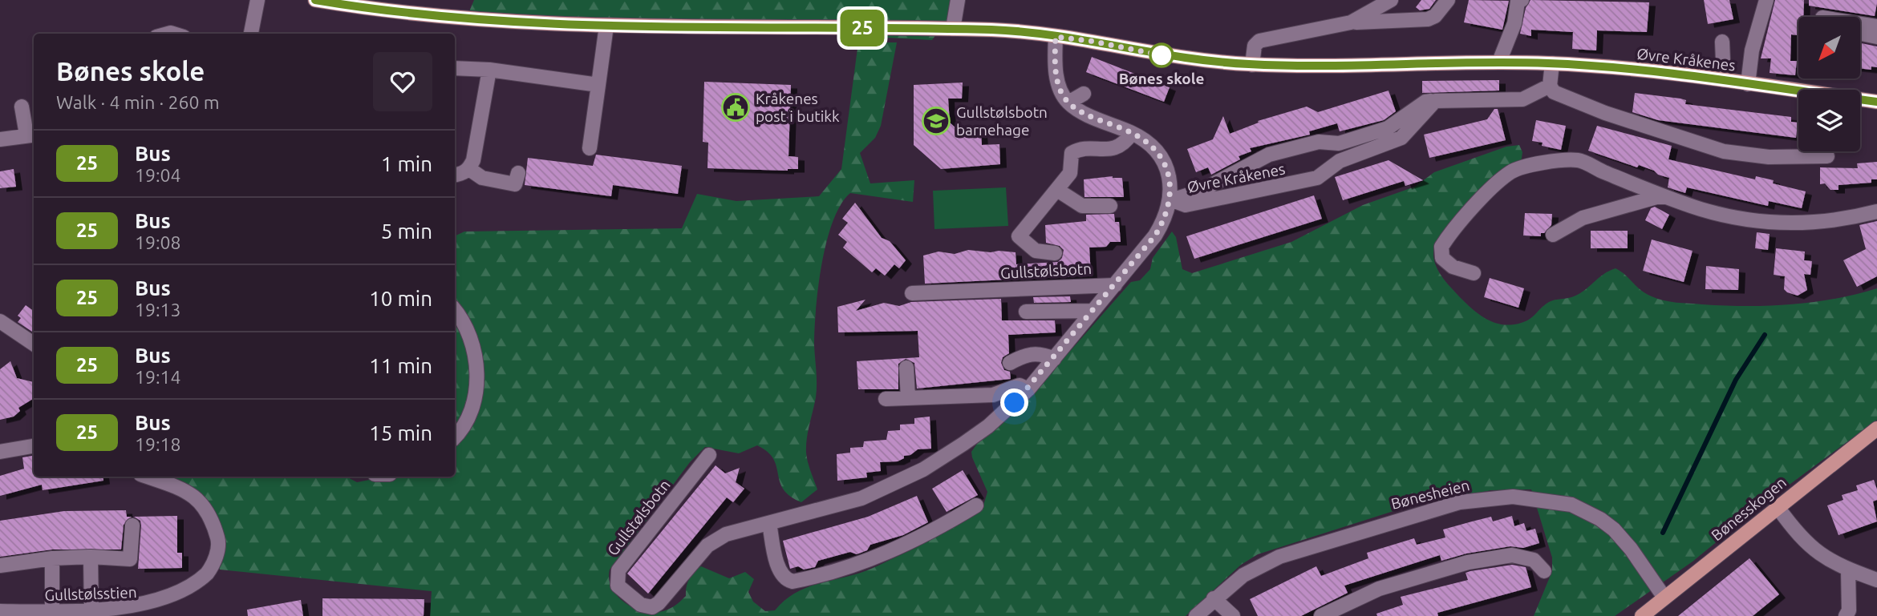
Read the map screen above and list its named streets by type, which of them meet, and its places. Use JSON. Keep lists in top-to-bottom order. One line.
{"streets":{"main road":["Øvre Kråkenes","Bønesskogen"],"street":["Gullstølsbotn","Bønesheien","Gullstølsstien"]},"crossings":[["Øvre Kråkenes","Gullstølsbotn"],["Bønesheien","Bønesskogen"]],"places":{"other":["Bønes skole"],"public building":["Kråkenes post i butikk"],"school or university":["Gullstølsbotn barnehage"]},"lines":["bus line 25"],"north":"bottom left","page":{"on_map":"25","heading":["Bønes skole","Walk · 4 min · 260 m"],"list":[{"mark":"25","name":"Bus","note":"19:04","value":"1 min"},{"mark":"25","name":"Bus","note":"19:08","value":"5 min"},{"mark":"25","name":"Bus","note":"19:13","value":"10 min"},{"mark":"25","name":"Bus","note":"19:14","value":"11 min"},{"mark":"25","name":"Bus","note":"19:18","value":"15 min"}]}}
